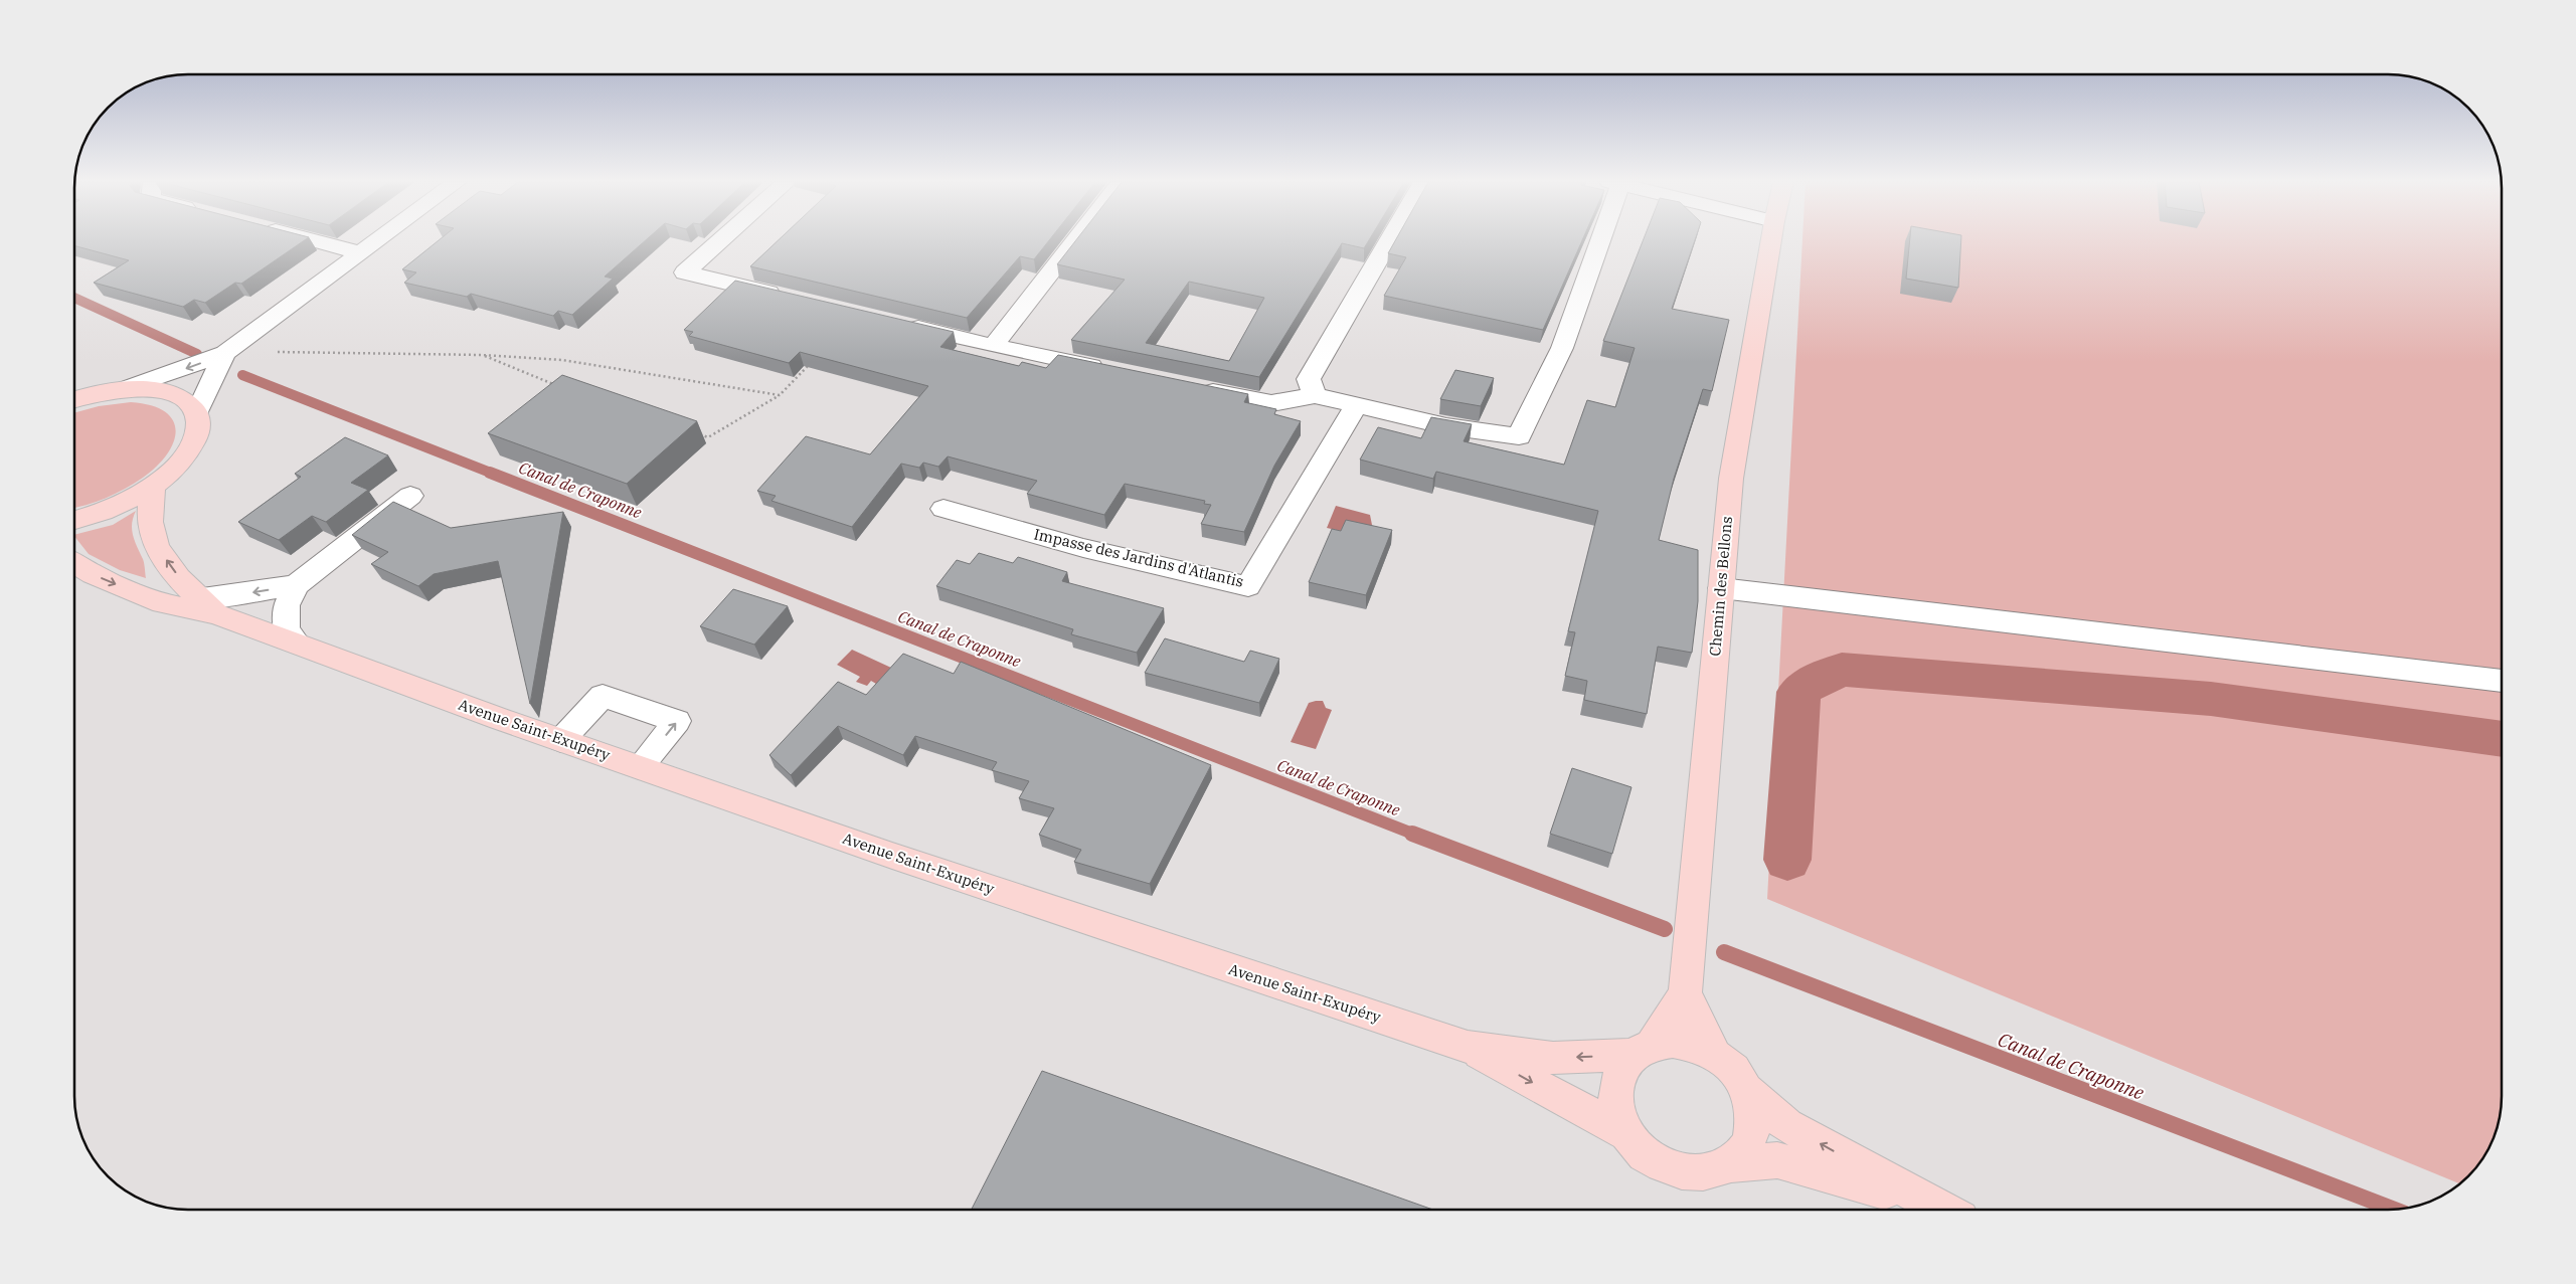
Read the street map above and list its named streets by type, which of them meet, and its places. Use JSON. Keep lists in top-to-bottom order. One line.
{"streets":{"main road":["Chemin des Bellons","Avenue Saint-Exupéry"],"street":["Impasse des Jardins d'Atlantis"]},"crossings":[["Chemin des Bellons","Avenue Saint-Exupéry"]],"water":["Canal de Craponne"]}
